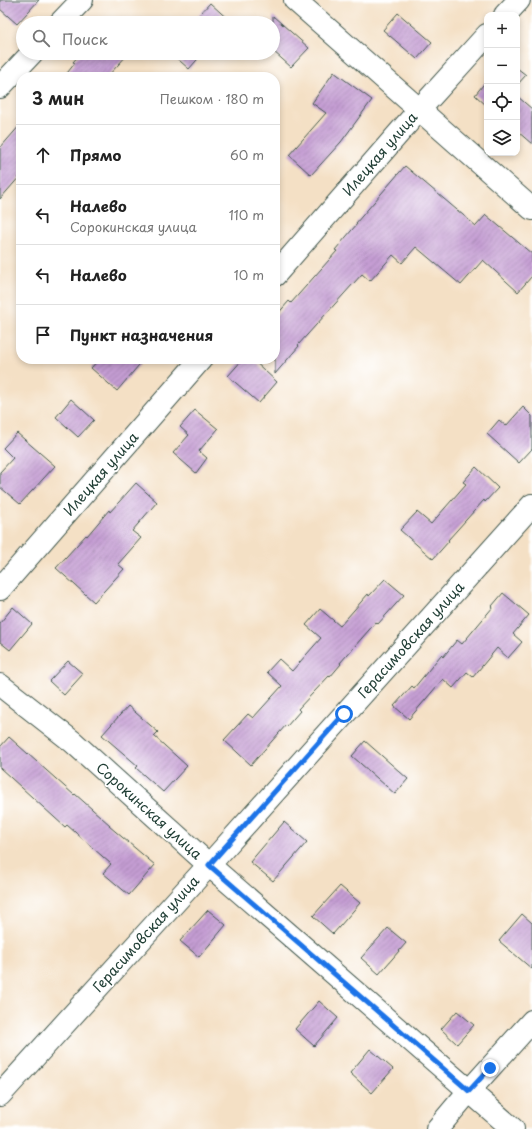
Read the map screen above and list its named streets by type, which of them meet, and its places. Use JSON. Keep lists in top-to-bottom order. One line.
{"streets":{"street":["Илецкая улица","Герасимовская улица","Сорокинская улица"]},"crossings":[["Герасимовская улица","Сорокинская улица"]],"page":{"map_buttons":["+","−"],"search":"Поиск","heading":["3 мин","Пешком · 180 m"],"list":[["Прямо","60 m"],["Налево","Сорокинская улица","110 m"],["Налево","10 m"],"Пункт назначения"]}}
